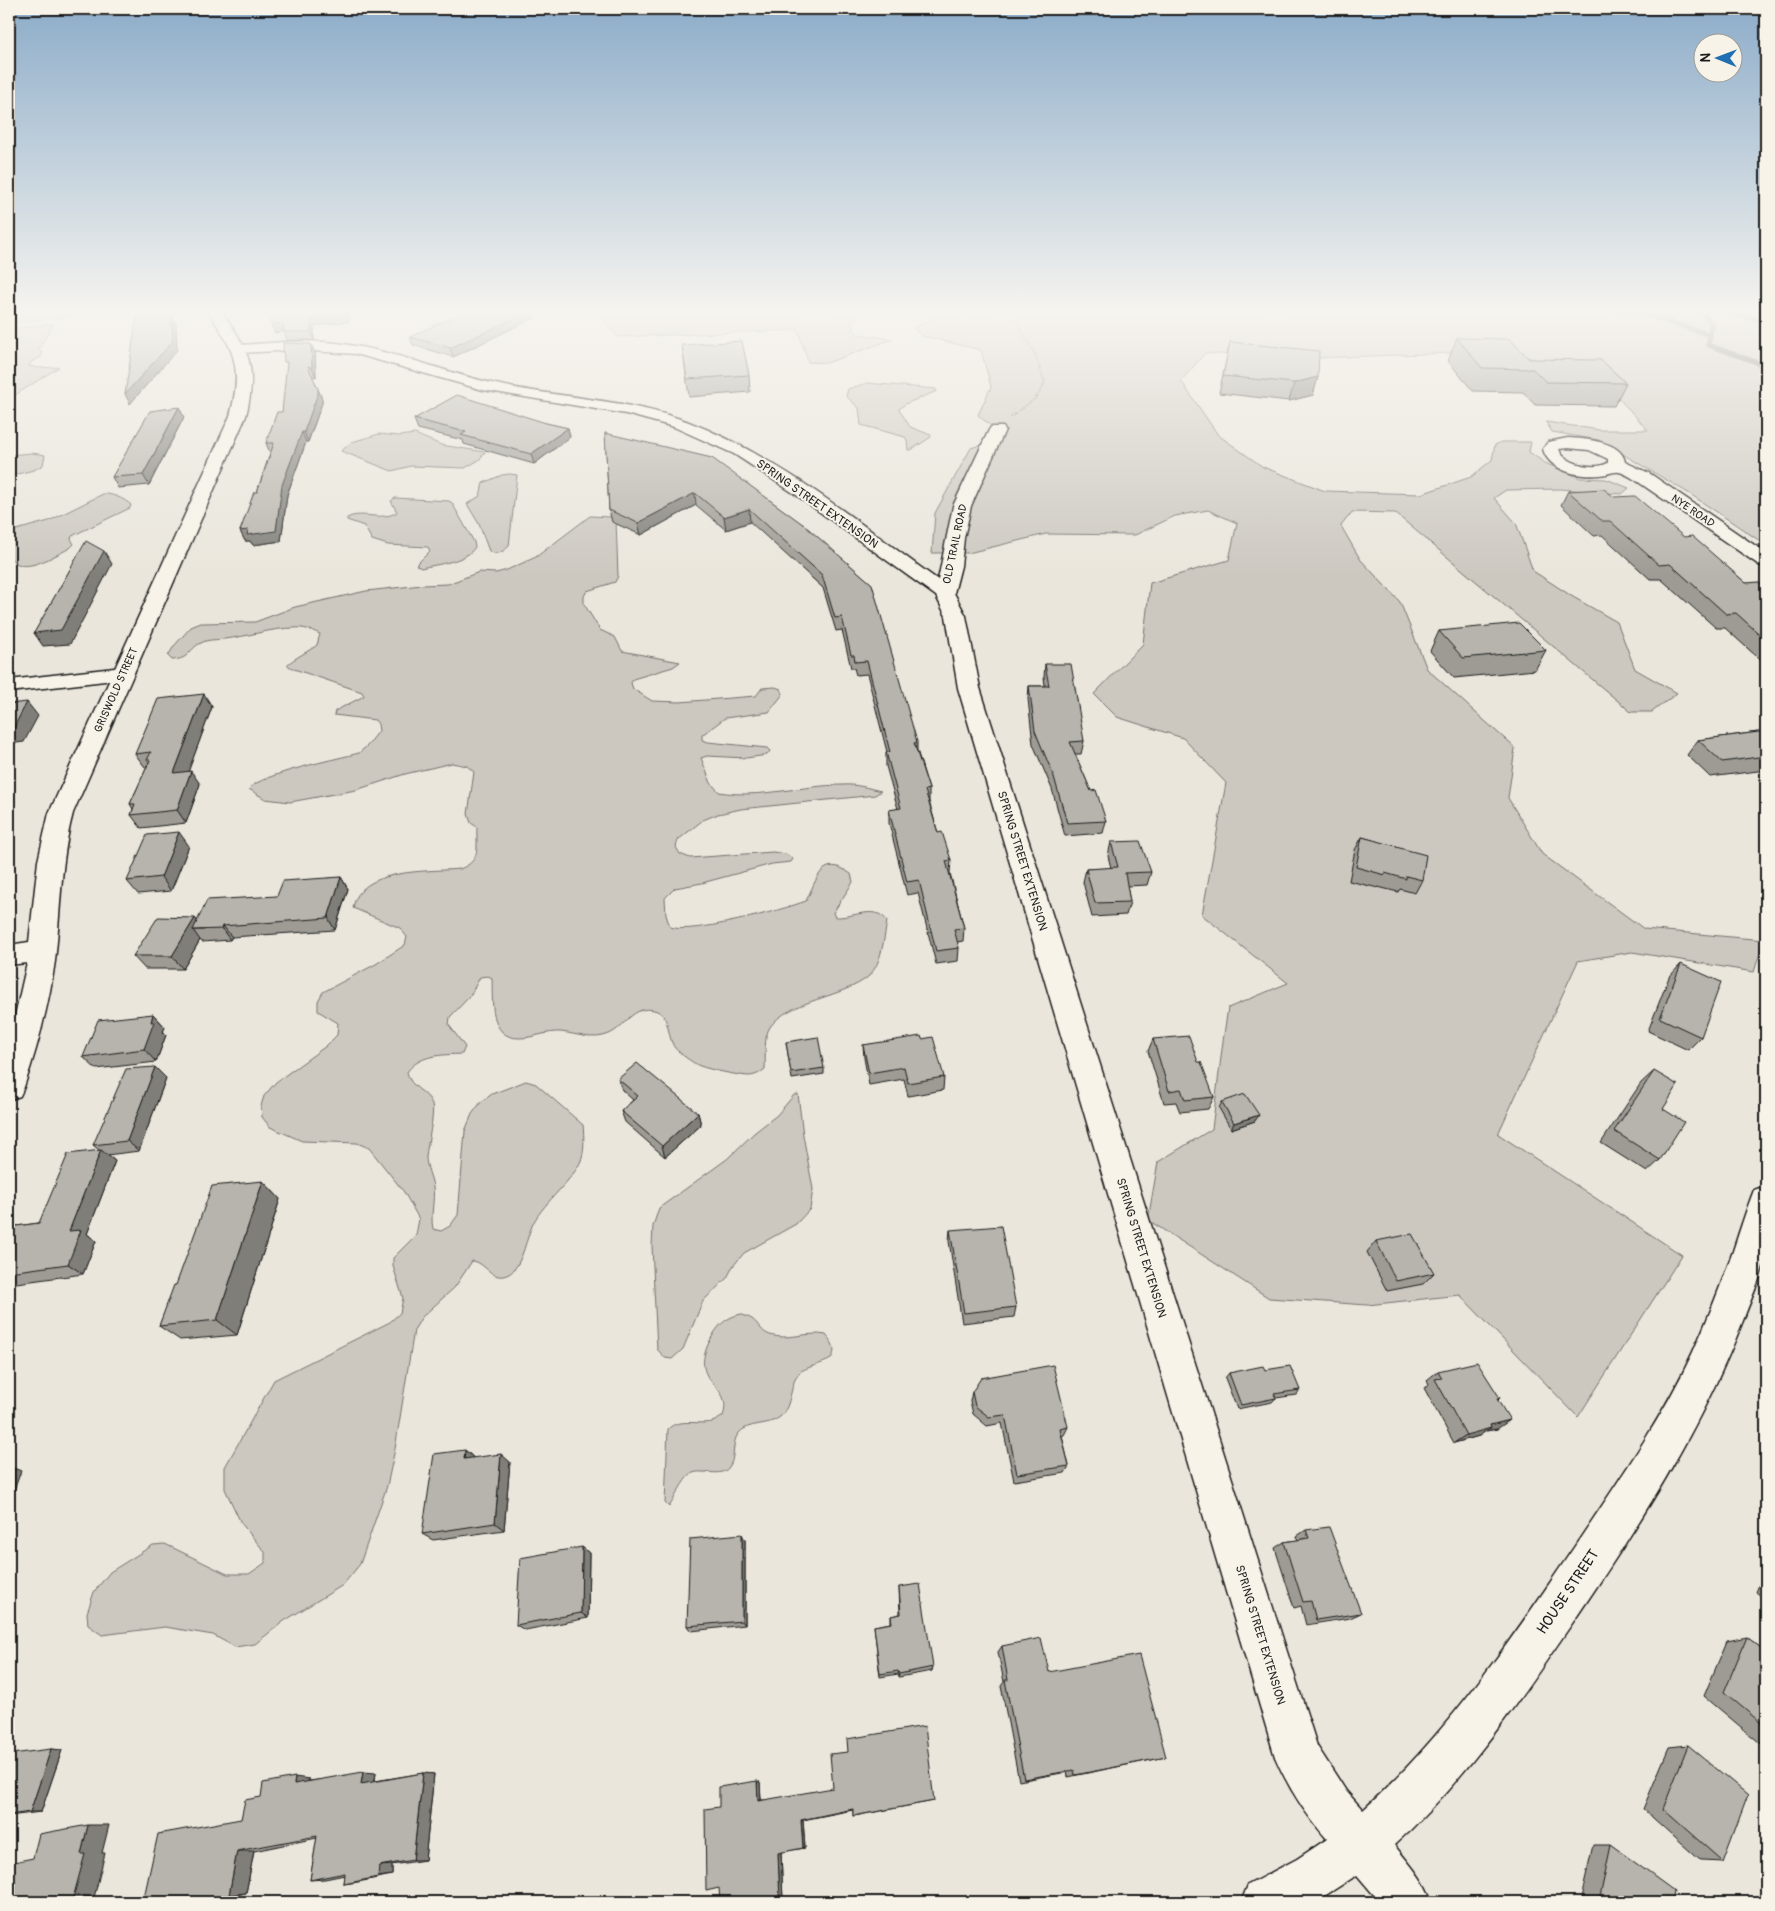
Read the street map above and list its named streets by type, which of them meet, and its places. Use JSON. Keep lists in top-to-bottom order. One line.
{"streets":{"street":["SPRING STREET EXTENSION","NYE ROAD","OLD TRAIL ROAD","GRISWOLD STREET","HOUSE STREET"]},"crossings":[["SPRING STREET EXTENSION","OLD TRAIL ROAD"],["SPRING STREET EXTENSION","HOUSE STREET"]],"north":"left"}
